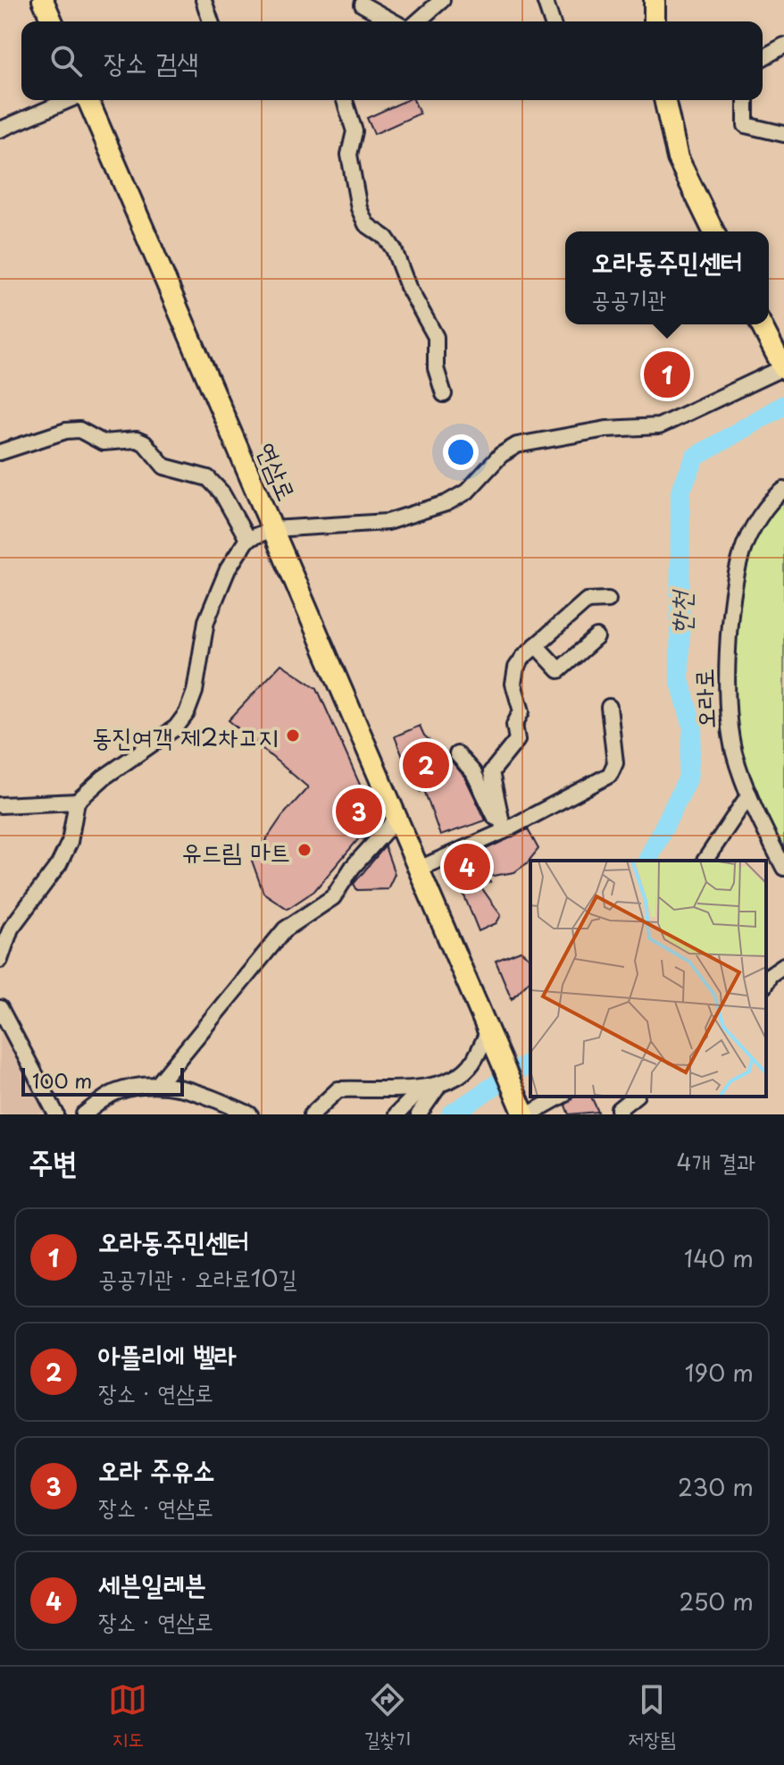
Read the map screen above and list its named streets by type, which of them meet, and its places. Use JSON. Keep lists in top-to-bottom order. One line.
{"streets":{"main road":["연삼로"],"street":["오라로"]},"water":["한천"],"places":["동진여객 제2차고지","유드림 마트"],"scale_bar":"100 m","page":{"search":"장소 검색","popup":["오라동주민센터","공공기관"],"pins":["1","2","3","4"],"scale":"100 m","heading":["주변","4개 결과"],"list":[{"mark":"1","name":"오라동주민센터","note":"공공기관 · 오라로10길","value":"140 m"},{"mark":"2","name":"아뜰리에 벨라","note":"장소 · 연삼로","value":"190 m"},{"mark":"3","name":"오라 주유소","note":"장소 · 연삼로","value":"230 m"},{"mark":"4","name":"세븐일레븐","note":"장소 · 연삼로","value":"250 m"}],"nav":["지도","길찾기","저장됨"]}}
